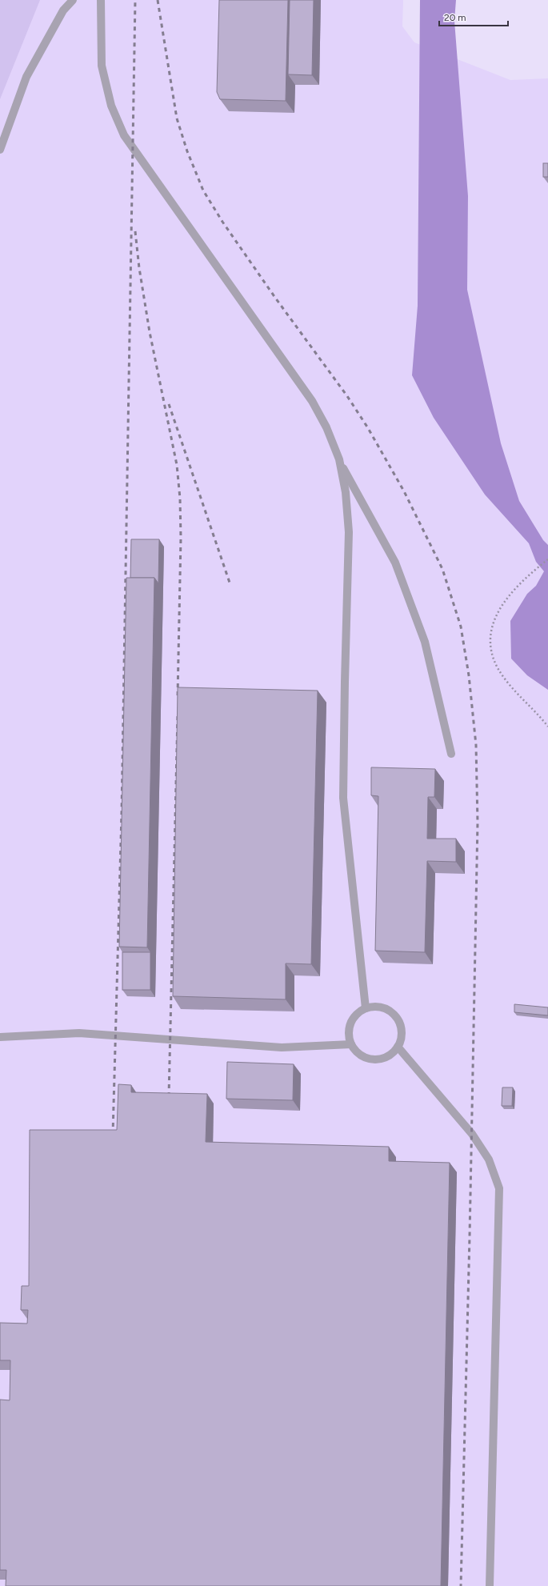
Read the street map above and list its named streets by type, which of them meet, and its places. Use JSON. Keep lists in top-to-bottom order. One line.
{"scale_bar":"20 m"}
